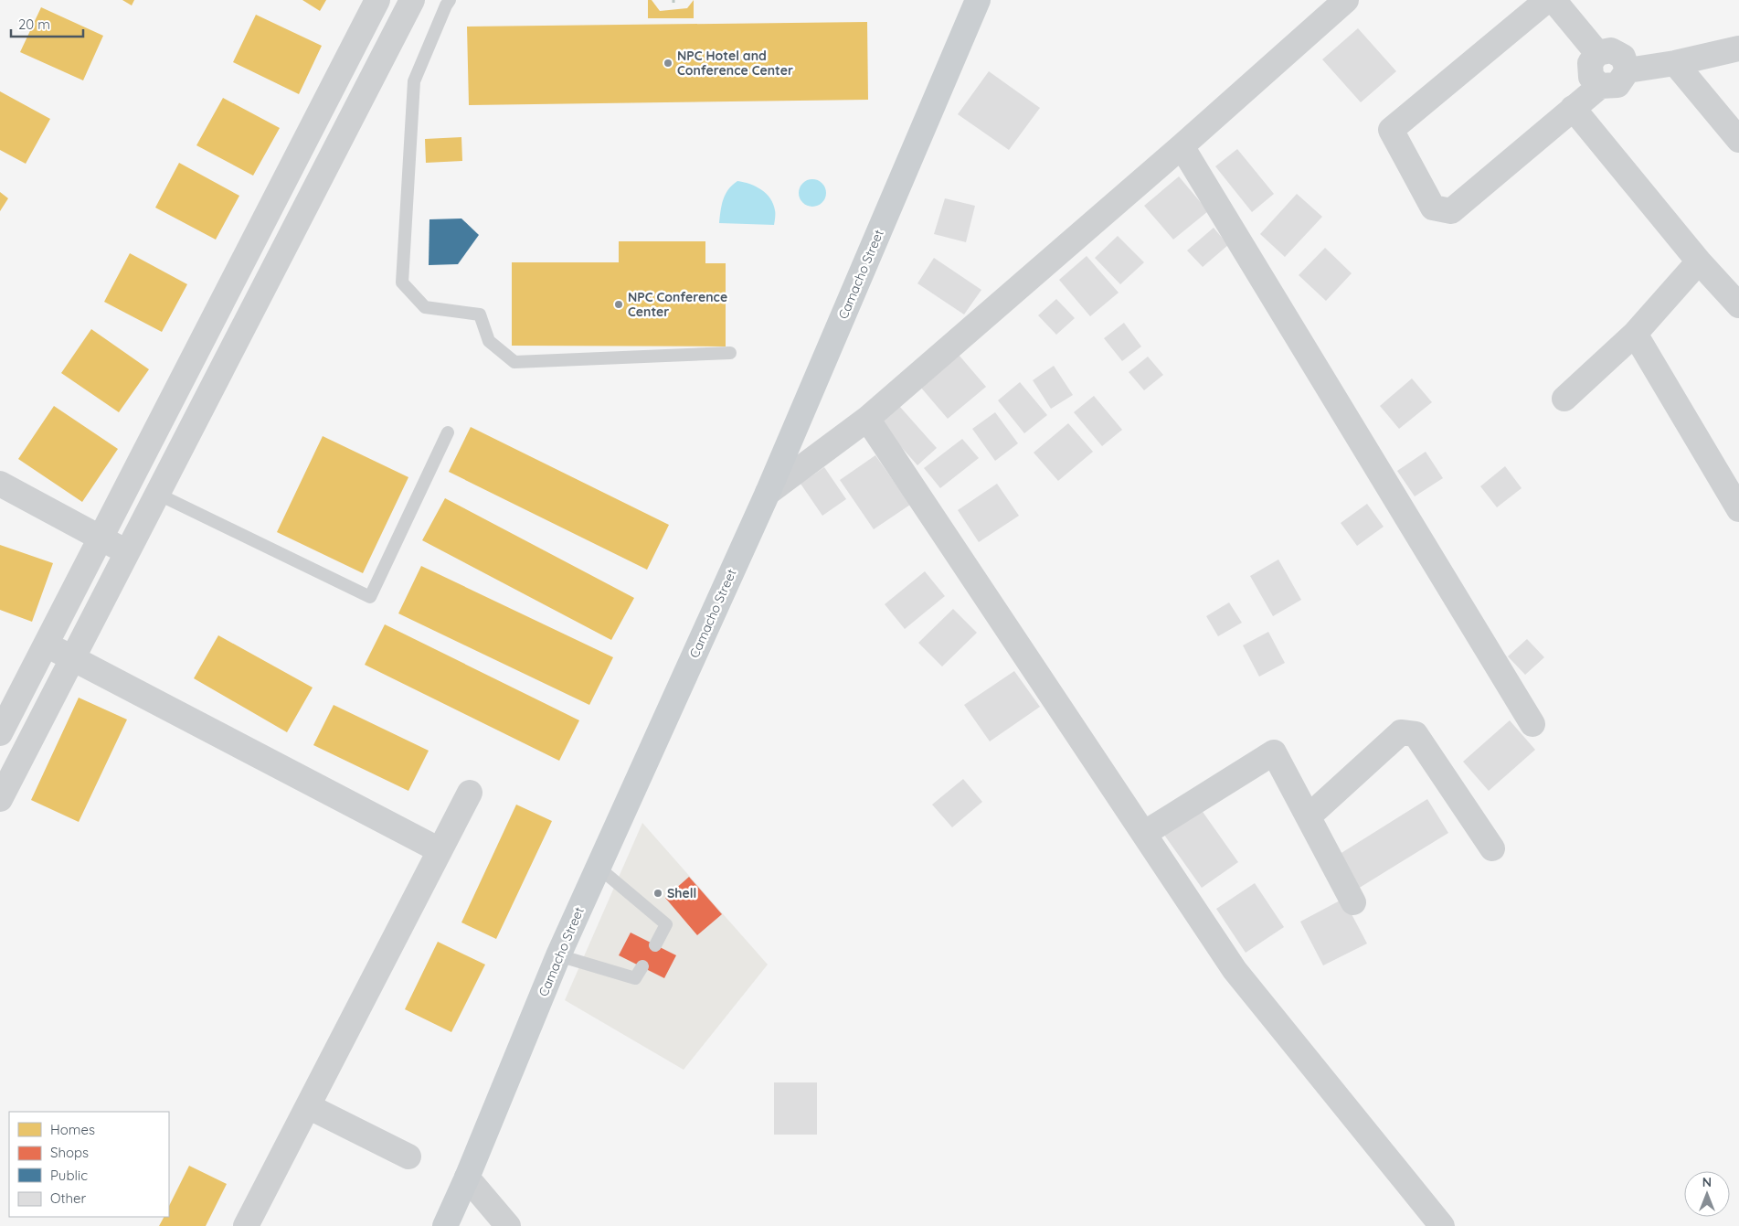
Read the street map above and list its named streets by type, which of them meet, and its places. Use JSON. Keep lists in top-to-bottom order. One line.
{"streets":{"main road":["Camacho Street"]},"places":["NPC Hotel and Conference Center","NPC Conference Center","Shell"],"legend":["Homes","Shops","Public","Other"],"scale_bar":"20 m","north":"top"}
